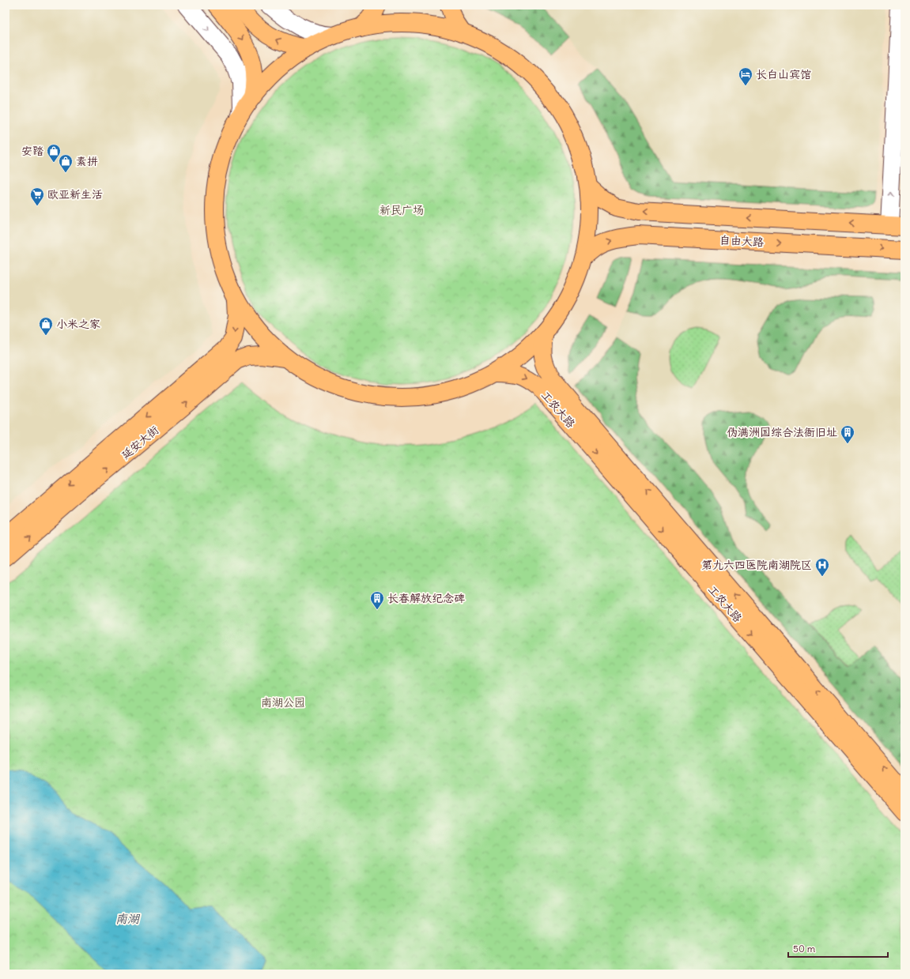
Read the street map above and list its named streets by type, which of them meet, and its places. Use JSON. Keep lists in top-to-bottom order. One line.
{"streets":{"main road":["自由大路","工农大路","延安大街"]},"water":["南湖"],"parks":["新民广场","南湖公园"],"places":{"hotel":["长白山宾馆"],"shop":["安踏","素拼","小米之家"],"supermarket":["欧亚新生活"],"building":["伪满洲国综合法衙旧址","长春解放纪念碑"],"hospital":["第九六四医院南湖院区"]},"scale_bar":"50 m"}
